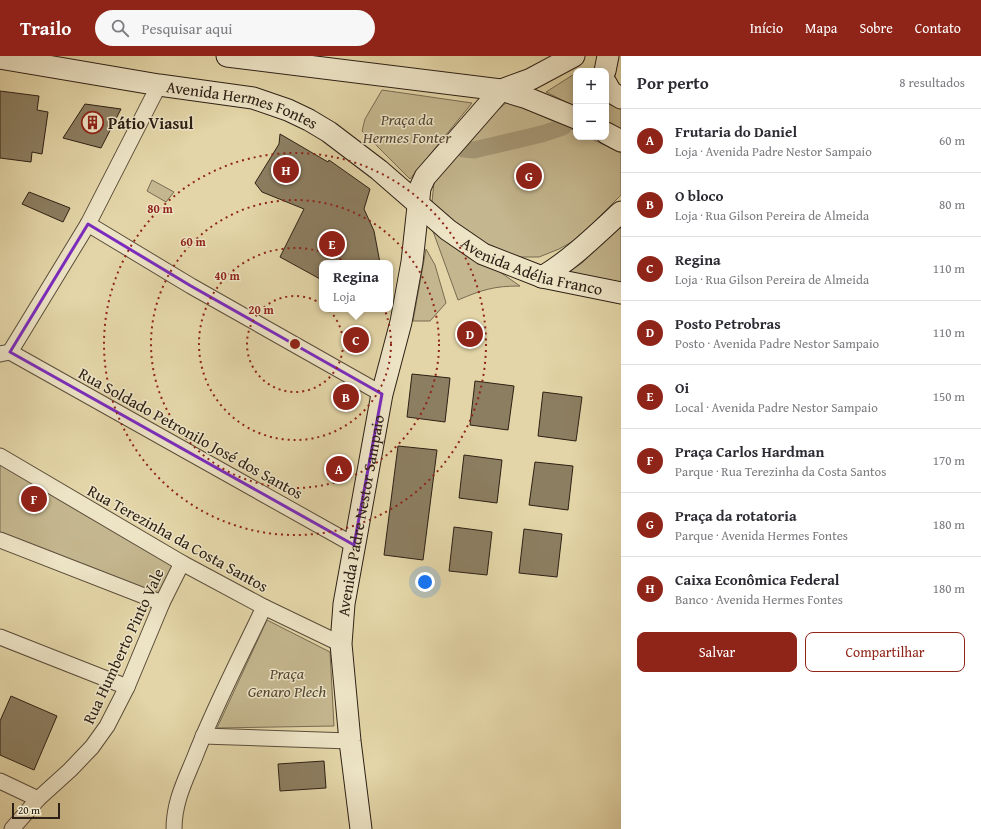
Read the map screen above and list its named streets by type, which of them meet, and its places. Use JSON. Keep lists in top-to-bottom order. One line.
{"streets":{"main road":["Avenida Hermes Fontes","Avenida Adélia Franco","Avenida Padre Nestor Sampaio"],"street":["Rua Soldado Petronilo José dos Santos","Rua Terezinha da Costa Santos","Rua Humberto Pinto Vale"]},"crossings":[["Avenida Hermes Fontes","Avenida Adélia Franco"],["Avenida Hermes Fontes","Avenida Padre Nestor Sampaio"],["Rua Soldado Petronilo José dos Santos","Avenida Padre Nestor Sampaio"],["Avenida Padre Nestor Sampaio","Rua Terezinha da Costa Santos"],["Rua Terezinha da Costa Santos","Rua Humberto Pinto Vale"]],"parks":["Praça da Hermes Fonter","Praça Genaro Plech"],"places":{"building":["Pátio Viasul"]},"scale_bar":"20 m","page":{"header":"Trailo","search":"Pesquisar aqui","nav":["Início","Mapa","Sobre","Contato"],"heading":["Por perto","8 resultados"],"map_buttons":["+","−"],"list":[{"mark":"A","name":"Frutaria do Daniel","note":"Loja · Avenida Padre Nestor Sampaio","value":"60 m"},{"mark":"B","name":"O bloco","note":"Loja · Rua Gilson Pereira de Almeida","value":"80 m"},{"mark":"C","name":"Regina","note":"Loja · Rua Gilson Pereira de Almeida","value":"110 m"},{"mark":"D","name":"Posto Petrobras","note":"Posto · Avenida Padre Nestor Sampaio","value":"110 m"},{"mark":"E","name":"Oi","note":"Local · Avenida Padre Nestor Sampaio","value":"150 m"},{"mark":"F","name":"Praça Carlos Hardman","note":"Parque · Rua Terezinha da Costa Santos","value":"170 m"},{"mark":"G","name":"Praça da rotatoria","note":"Parque · Avenida Hermes Fontes","value":"180 m"},{"mark":"H","name":"Caixa Econômica Federal","note":"Banco · Avenida Hermes Fontes","value":"180 m"}],"pins":["H","G","E","D","C","B","A","F"],"popup":["Regina","Loja"],"buttons":["Salvar","Compartilhar"],"scale":"20 m"},"rings":["80 m","60 m","40 m","20 m"]}
